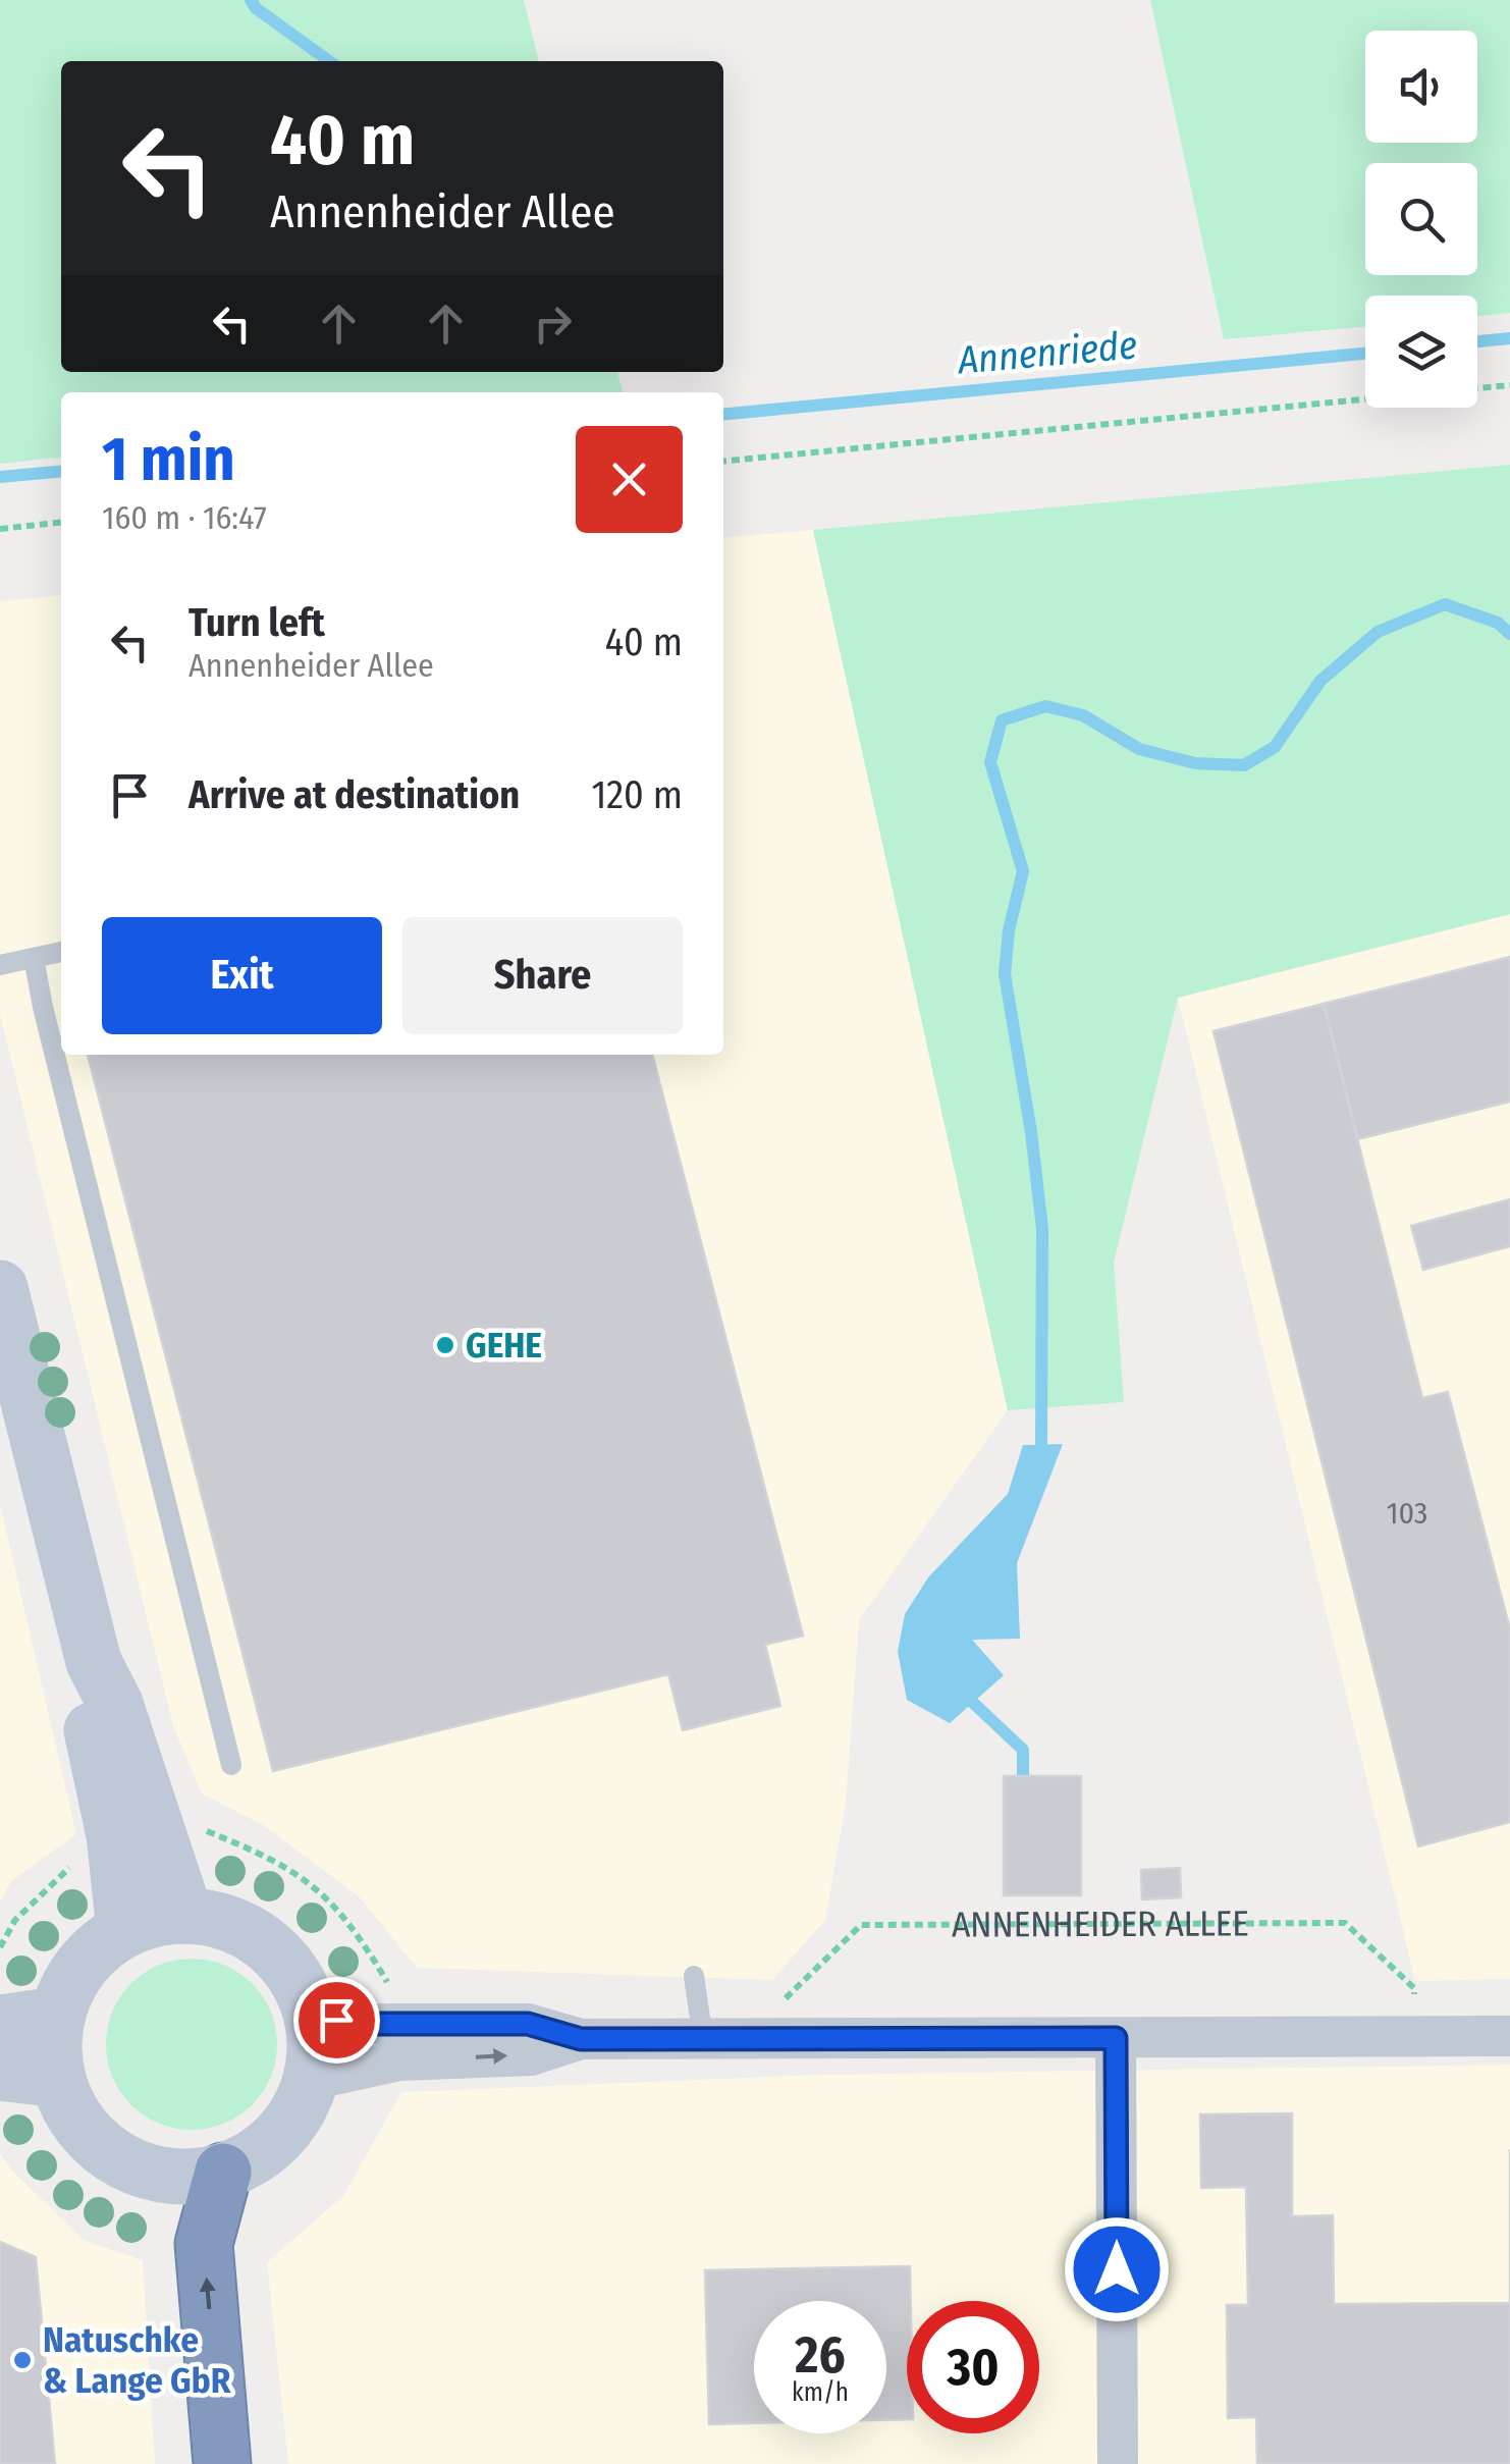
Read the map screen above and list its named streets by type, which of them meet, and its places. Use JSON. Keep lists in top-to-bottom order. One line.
{"streets":{"path":["ANNENHEIDER ALLEE"]},"water":["Annenriede"],"places":["GEHE","Natuschke & Lange GbR"],"house_numbers":["103"],"page":{"turn":["40 m","Annenheider Allee"],"heading":["1 min","160 m · 16:47"],"list":[{"name":"Turn left","note":"Annenheider Allee","value":"40 m"},{"name":"Arrive at destination","value":"120 m"}],"buttons":["Exit","Share"],"speed":"26 km/h","limit":"30"}}
